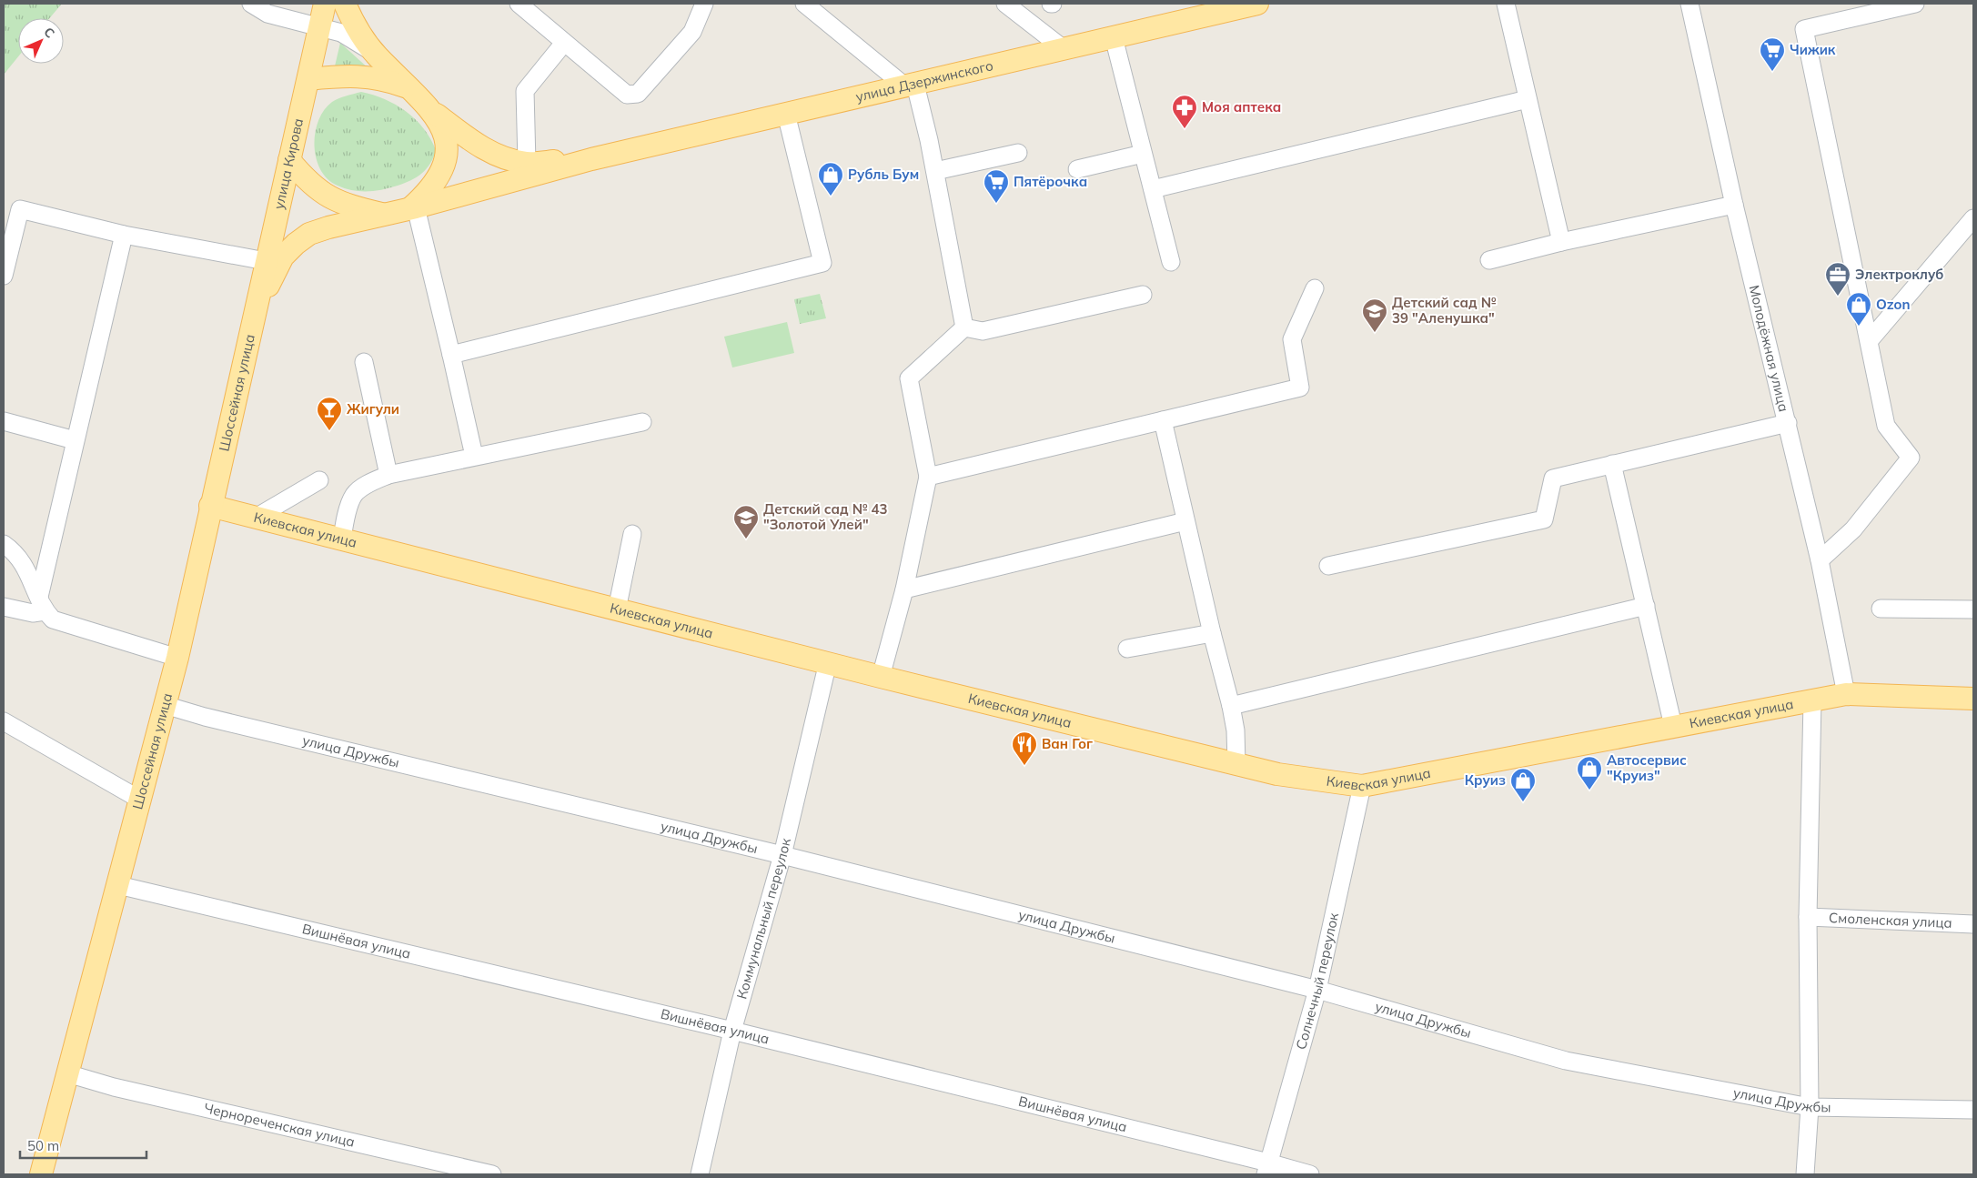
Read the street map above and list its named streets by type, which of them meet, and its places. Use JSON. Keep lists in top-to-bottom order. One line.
{"streets":{"main road":["улица Дзержинского","улица Кирова","Шоссейная улица","Киевская улица"],"street":["Молодёжная улица","улица Дружбы","Коммунальный переулок","Смоленская улица","Вишнёвая улица","Солнечный переулок","Чернореченская улица"]},"crossings":[["улица Кирова","Шоссейная улица"],["Молодёжная улица","Киевская улица"],["Шоссейная улица","Киевская улица"],["Шоссейная улица","улица Дружбы"],["Шоссейная улица","Вишнёвая улица"],["Шоссейная улица","Чернореченская улица"],["Киевская улица","Коммунальный переулок"],["Киевская улица","Солнечный переулок"],["улица Дружбы","Коммунальный переулок"],["улица Дружбы","Солнечный переулок"],["Коммунальный переулок","Вишнёвая улица"],["Вишнёвая улица","Солнечный переулок"]],"places":{"supermarket":["Чижик","Пятёрочка"],"pharmacy":["Моя аптека"],"shop":["Рубль Бум","Ozon","Автосервис \"Круиз\"","Круиз"],"office":["Электроклуб"],"school or university":["Детский сад № 39 \"Аленушка\"","Детский сад № 43 \"Золотой Улей\""],"bar":["Жигули"],"restaurant":["Ван Гог"]},"scale_bar":"50 m","north":"top right"}
